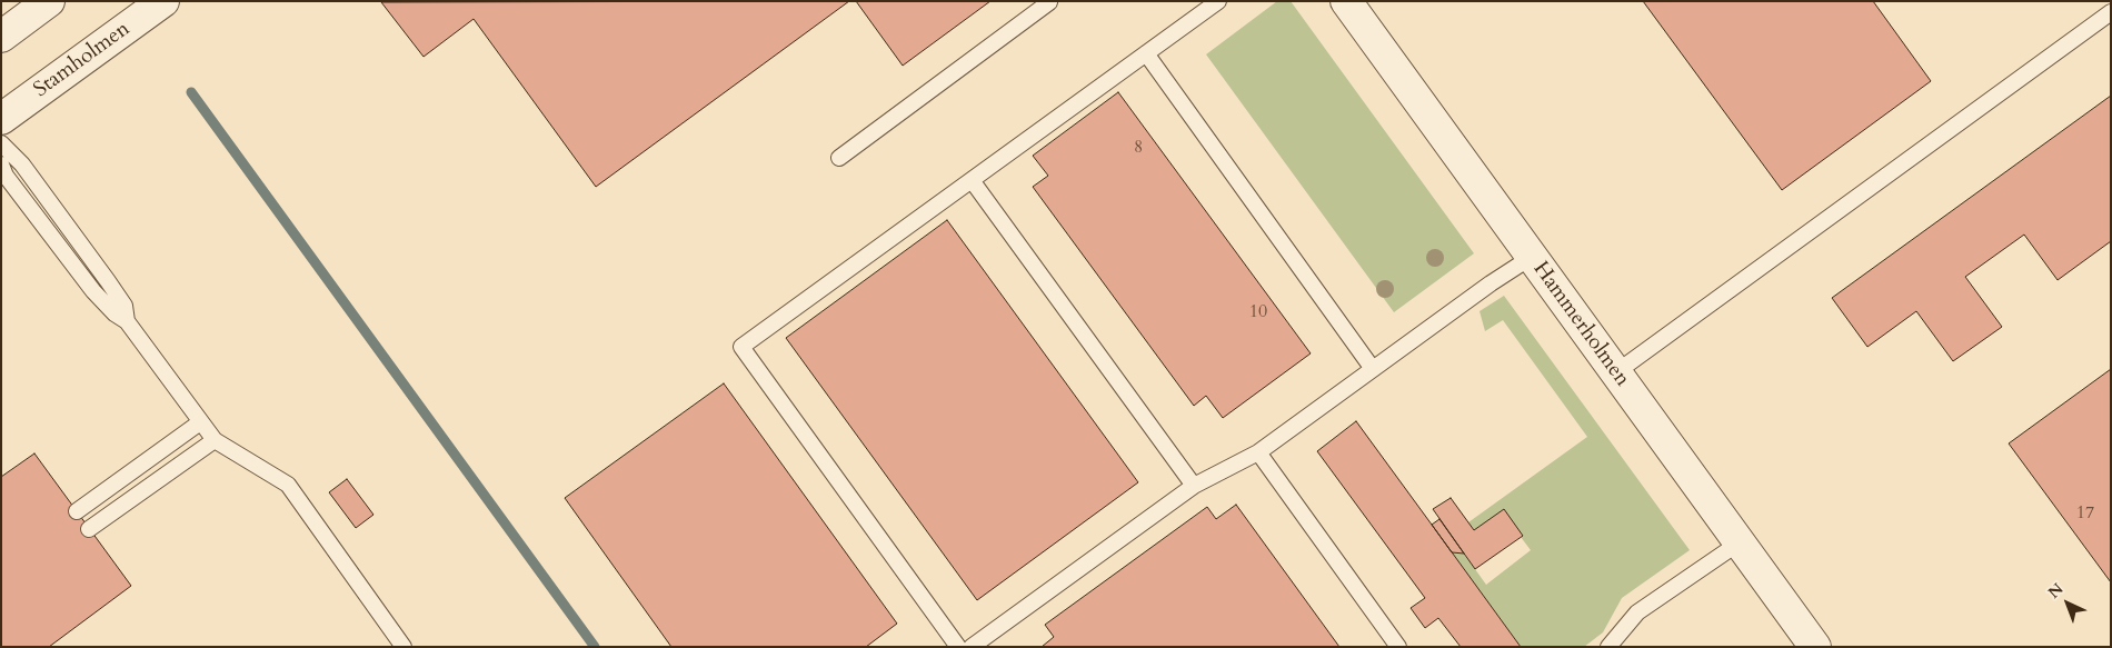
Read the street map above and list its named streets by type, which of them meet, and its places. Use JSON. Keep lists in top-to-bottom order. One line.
{"streets":{"street":["Stamholmen","Hammerholmen"]},"house_numbers":["8","10","17"],"north":"top left"}
